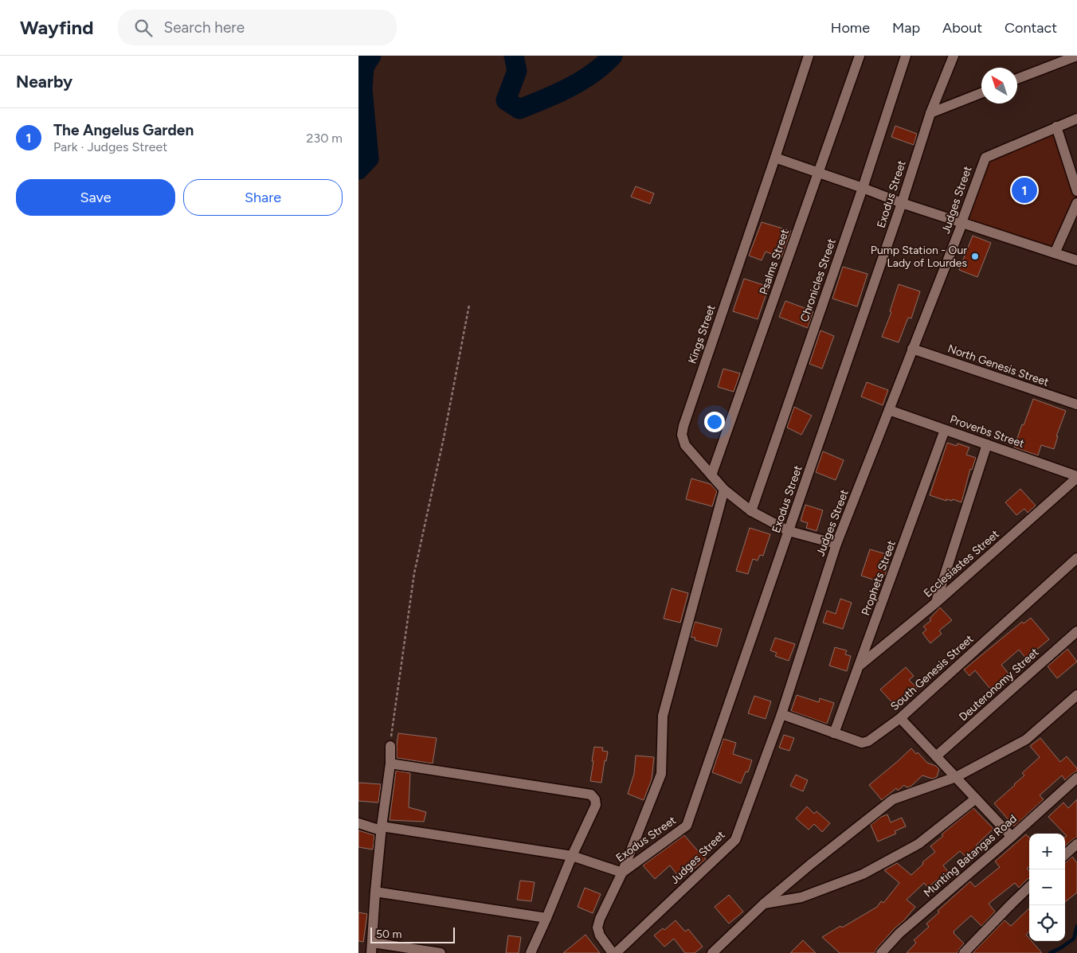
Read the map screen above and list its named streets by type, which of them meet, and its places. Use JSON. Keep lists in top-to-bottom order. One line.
{"streets":{"street":["Exodus Street","Judges Street","Psalms Street","Chronicles Street","Kings Street","North Genesis Street","Proverbs Street","Ecclesiastes Street","Prophets Street","South Genesis Street","Deuteronomy Street","Munting Batangas Road"]},"crossings":[["Exodus Street","Kings Street"],["Judges Street","Kings Street"],["Judges Street","North Genesis Street"],["Judges Street","Proverbs Street"],["Judges Street","South Genesis Street"],["Psalms Street","Kings Street"],["Chronicles Street","Kings Street"],["Proverbs Street","Ecclesiastes Street"],["Proverbs Street","Prophets Street"],["Ecclesiastes Street","Prophets Street"],["Prophets Street","South Genesis Street"]],"places":["Pump Station - Our Lady of Lourdes"],"scale_bar":"50 m","north":"top left","page":{"header":"Wayfind","search":"Search here","nav":["Home","Map","About","Contact"],"heading":"Nearby","list":[{"mark":"1","name":"The Angelus Garden","note":"Park · Judges Street","value":"230 m"}],"buttons":["Save","Share"],"pins":"1","map_buttons":["+","−"],"scale":"50 m"}}
